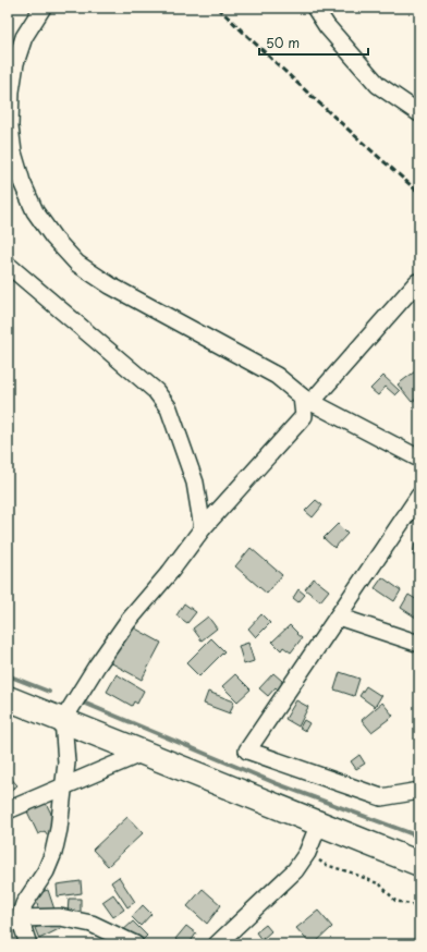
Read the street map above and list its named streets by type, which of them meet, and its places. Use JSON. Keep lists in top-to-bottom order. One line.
{"scale_bar":"50 m"}
